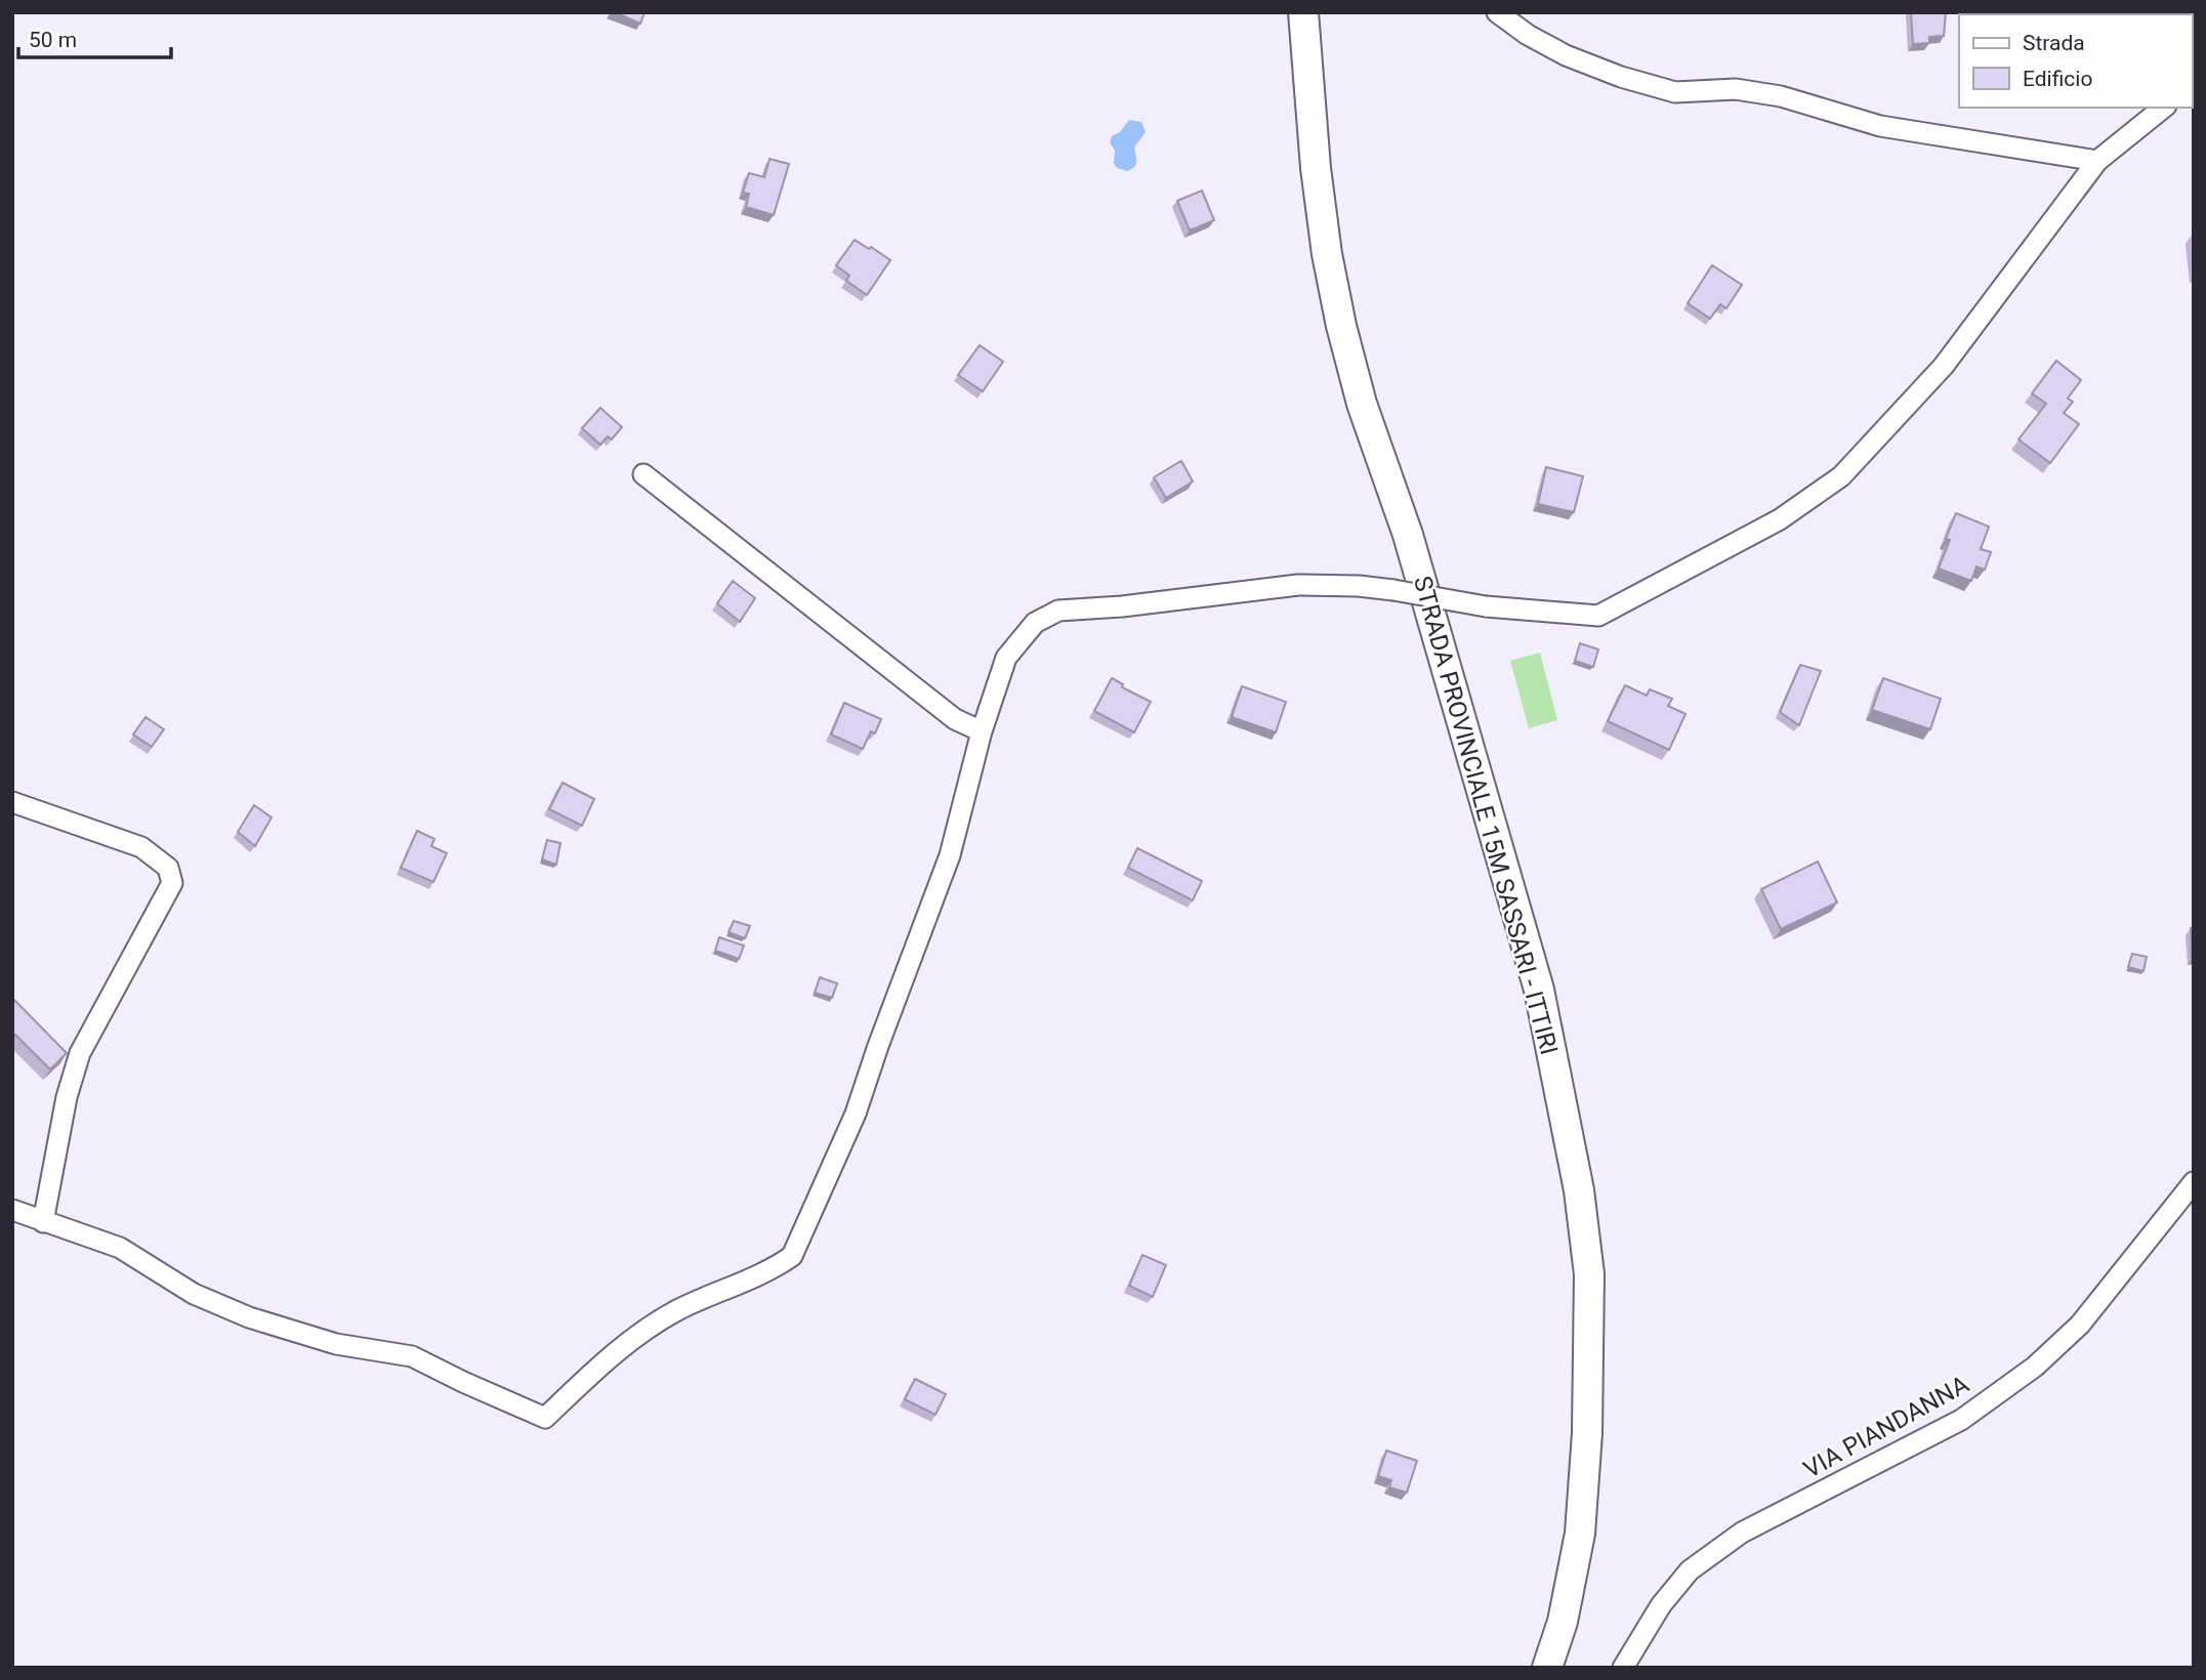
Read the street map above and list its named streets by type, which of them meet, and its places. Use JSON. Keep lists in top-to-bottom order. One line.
{"streets":{"main road":["STRADA PROVINCIALE 15M SASSARI - ITTIRI"],"street":["VIA PIANDANNA"]},"legend":["Strada","Edificio"],"scale_bar":"50 m"}
